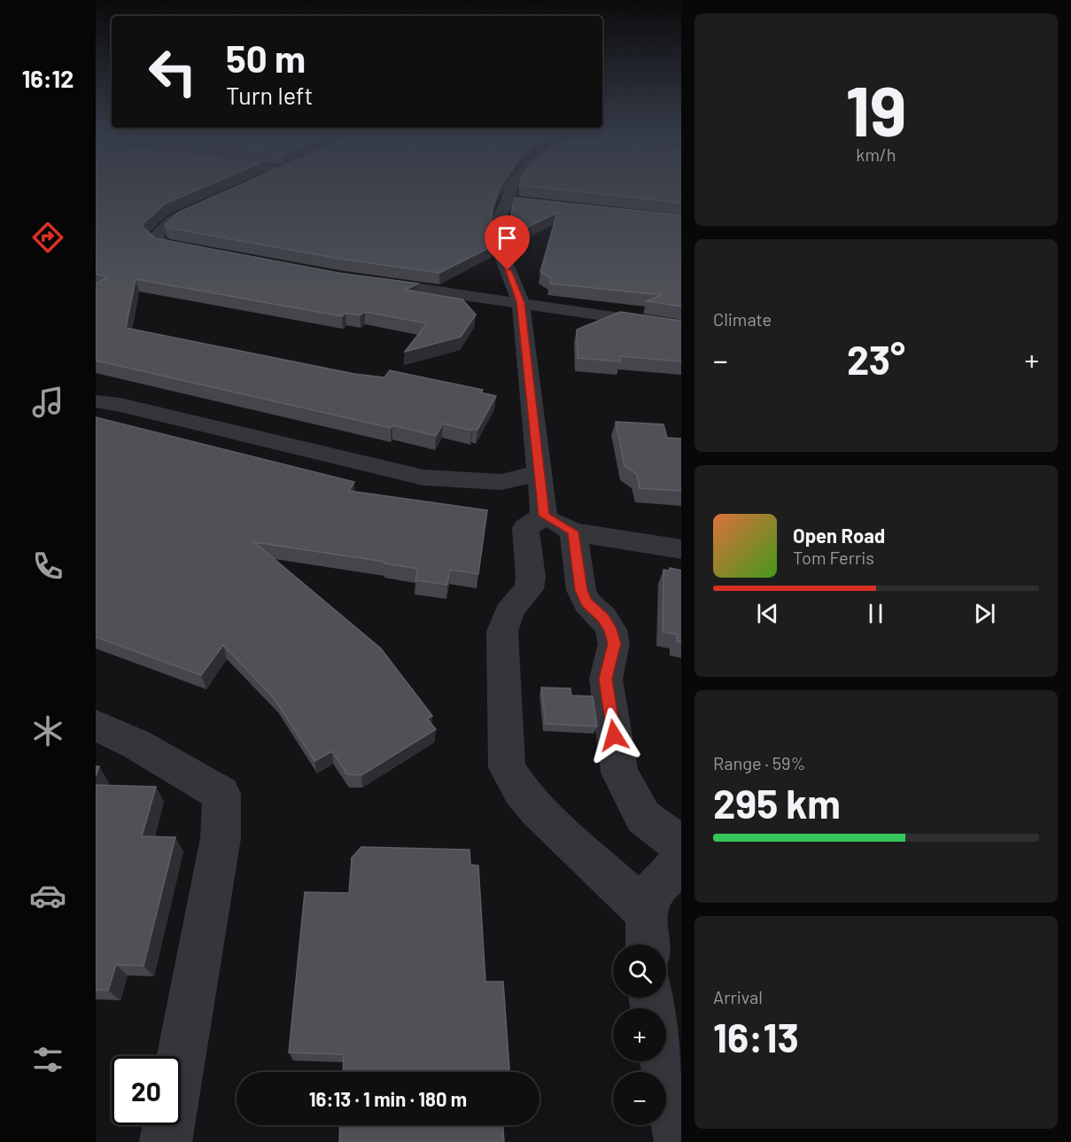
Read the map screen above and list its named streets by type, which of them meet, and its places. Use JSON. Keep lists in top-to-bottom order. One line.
{"page":{"tabs":"16:12","tile":[["19","km/h"],"Climate",["Range · 59%","295 km"],["Arrival","16:13"]],"turn":["50 m","Turn left"],"heat":["−","23°","+"],"song":["Open Road","Tom Ferris"],"map_buttons":["+","−"],"limit":"20","trip":"16:13 · 1 min · 180 m"}}
